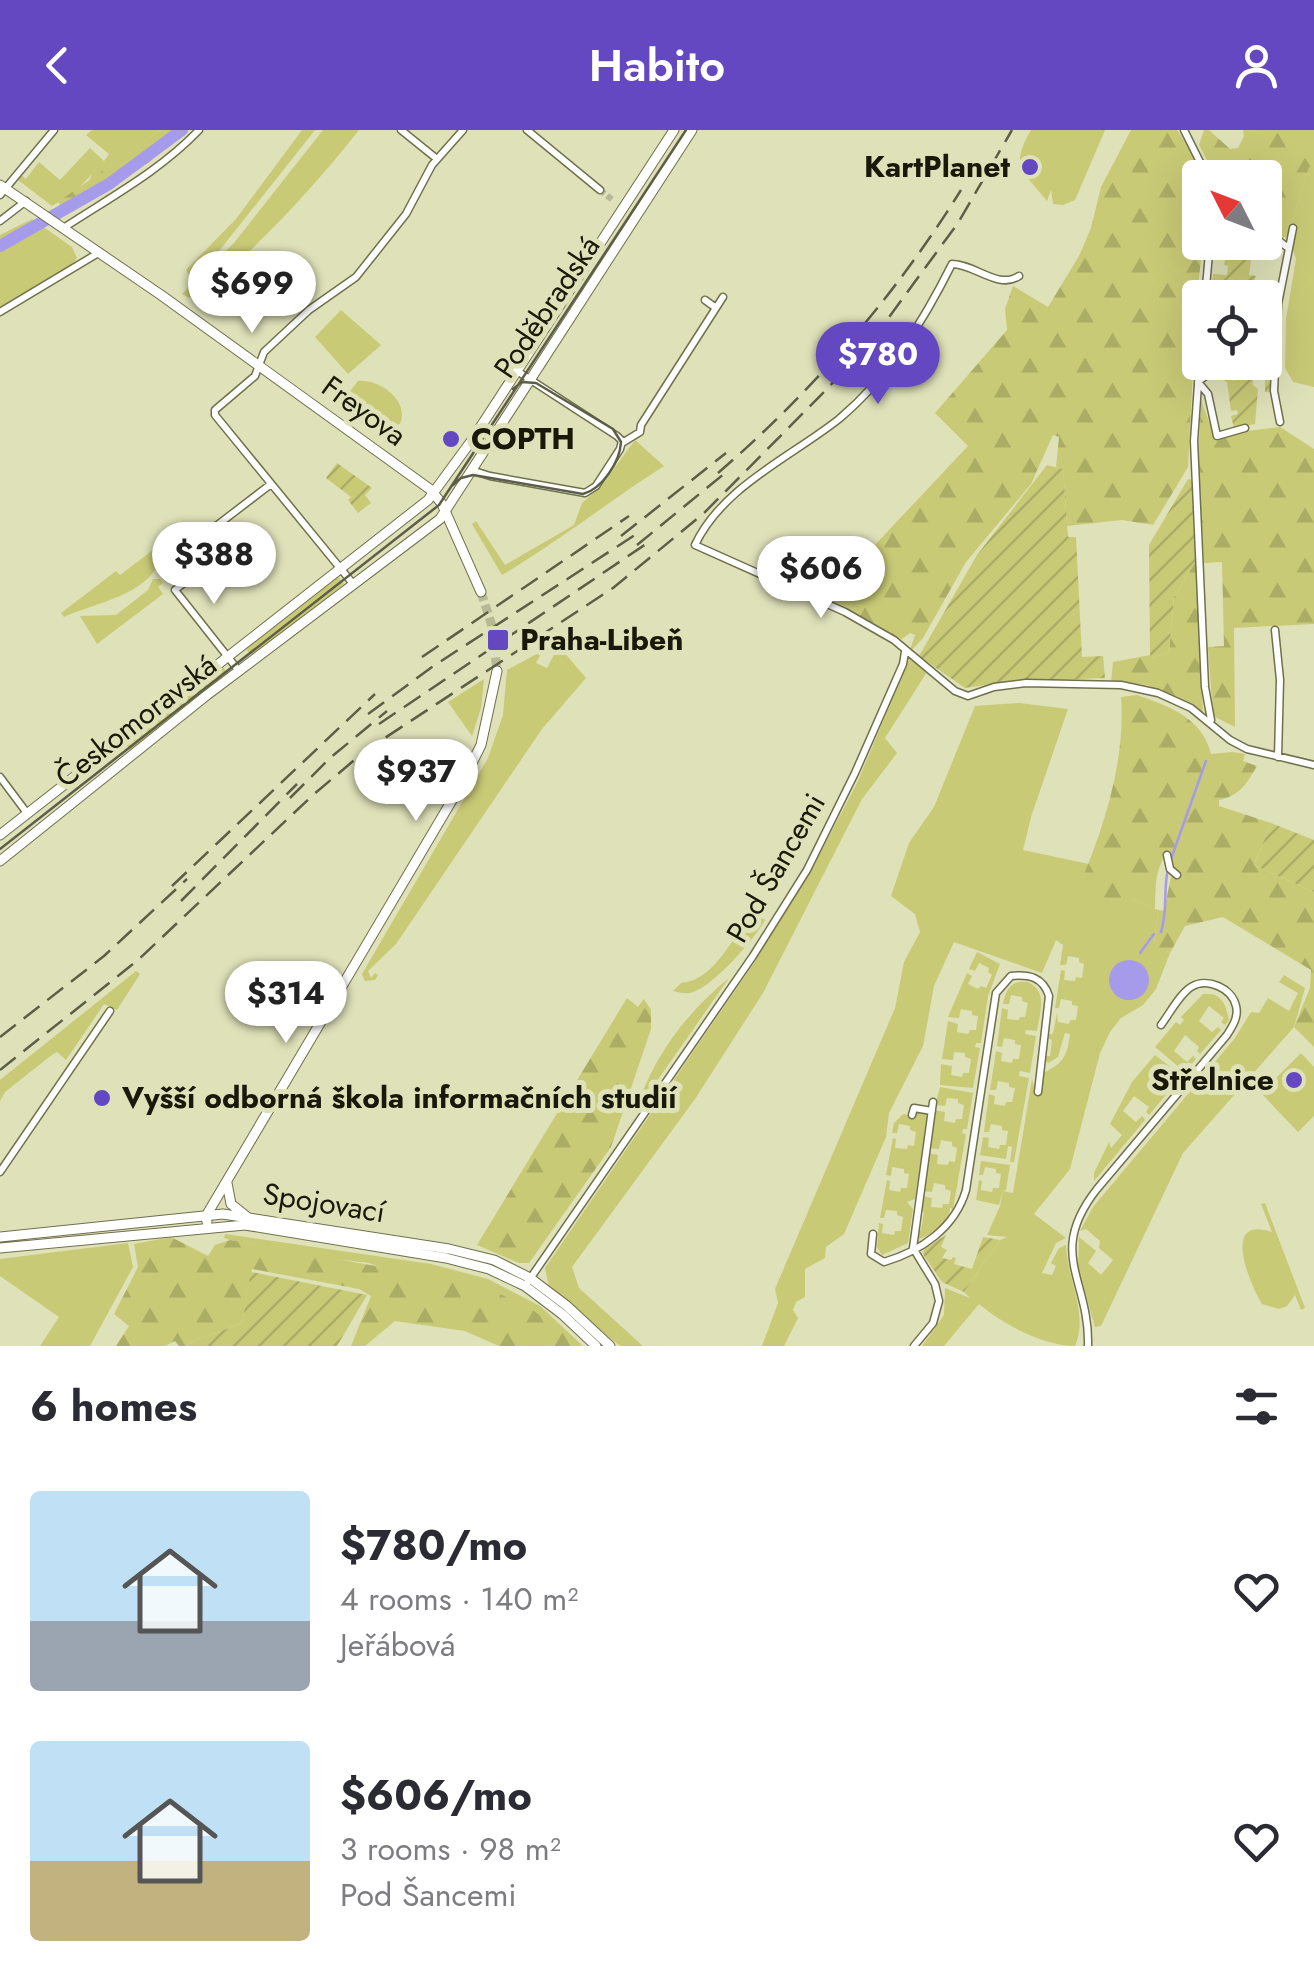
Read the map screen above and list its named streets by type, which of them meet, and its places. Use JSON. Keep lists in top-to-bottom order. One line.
{"streets":{"main road":["Poděbradská","Freyova","Českomoravská","Spojovací"],"street":["Pod Šancemi"]},"crossings":[["Poděbradská","Freyova"],["Poděbradská","Českomoravská"],["Freyova","Českomoravská"],["Pod Šancemi","Spojovací"]],"places":{"other":["KartPlanet","COPTH","Střelnice","Vyšší odborná škola informačních studií"],"transit":["Praha-Libeň"]},"north":"top left","page":{"header":"Habito","price":["$699","$780","$388","$606","$937","$314"],"heading":"6 homes","list":[{"name":"$780/mo","note":"4 rooms · 140 m² · Jeřábová"},{"name":"$606/mo","note":"3 rooms · 98 m² · Pod Šancemi"}]}}
